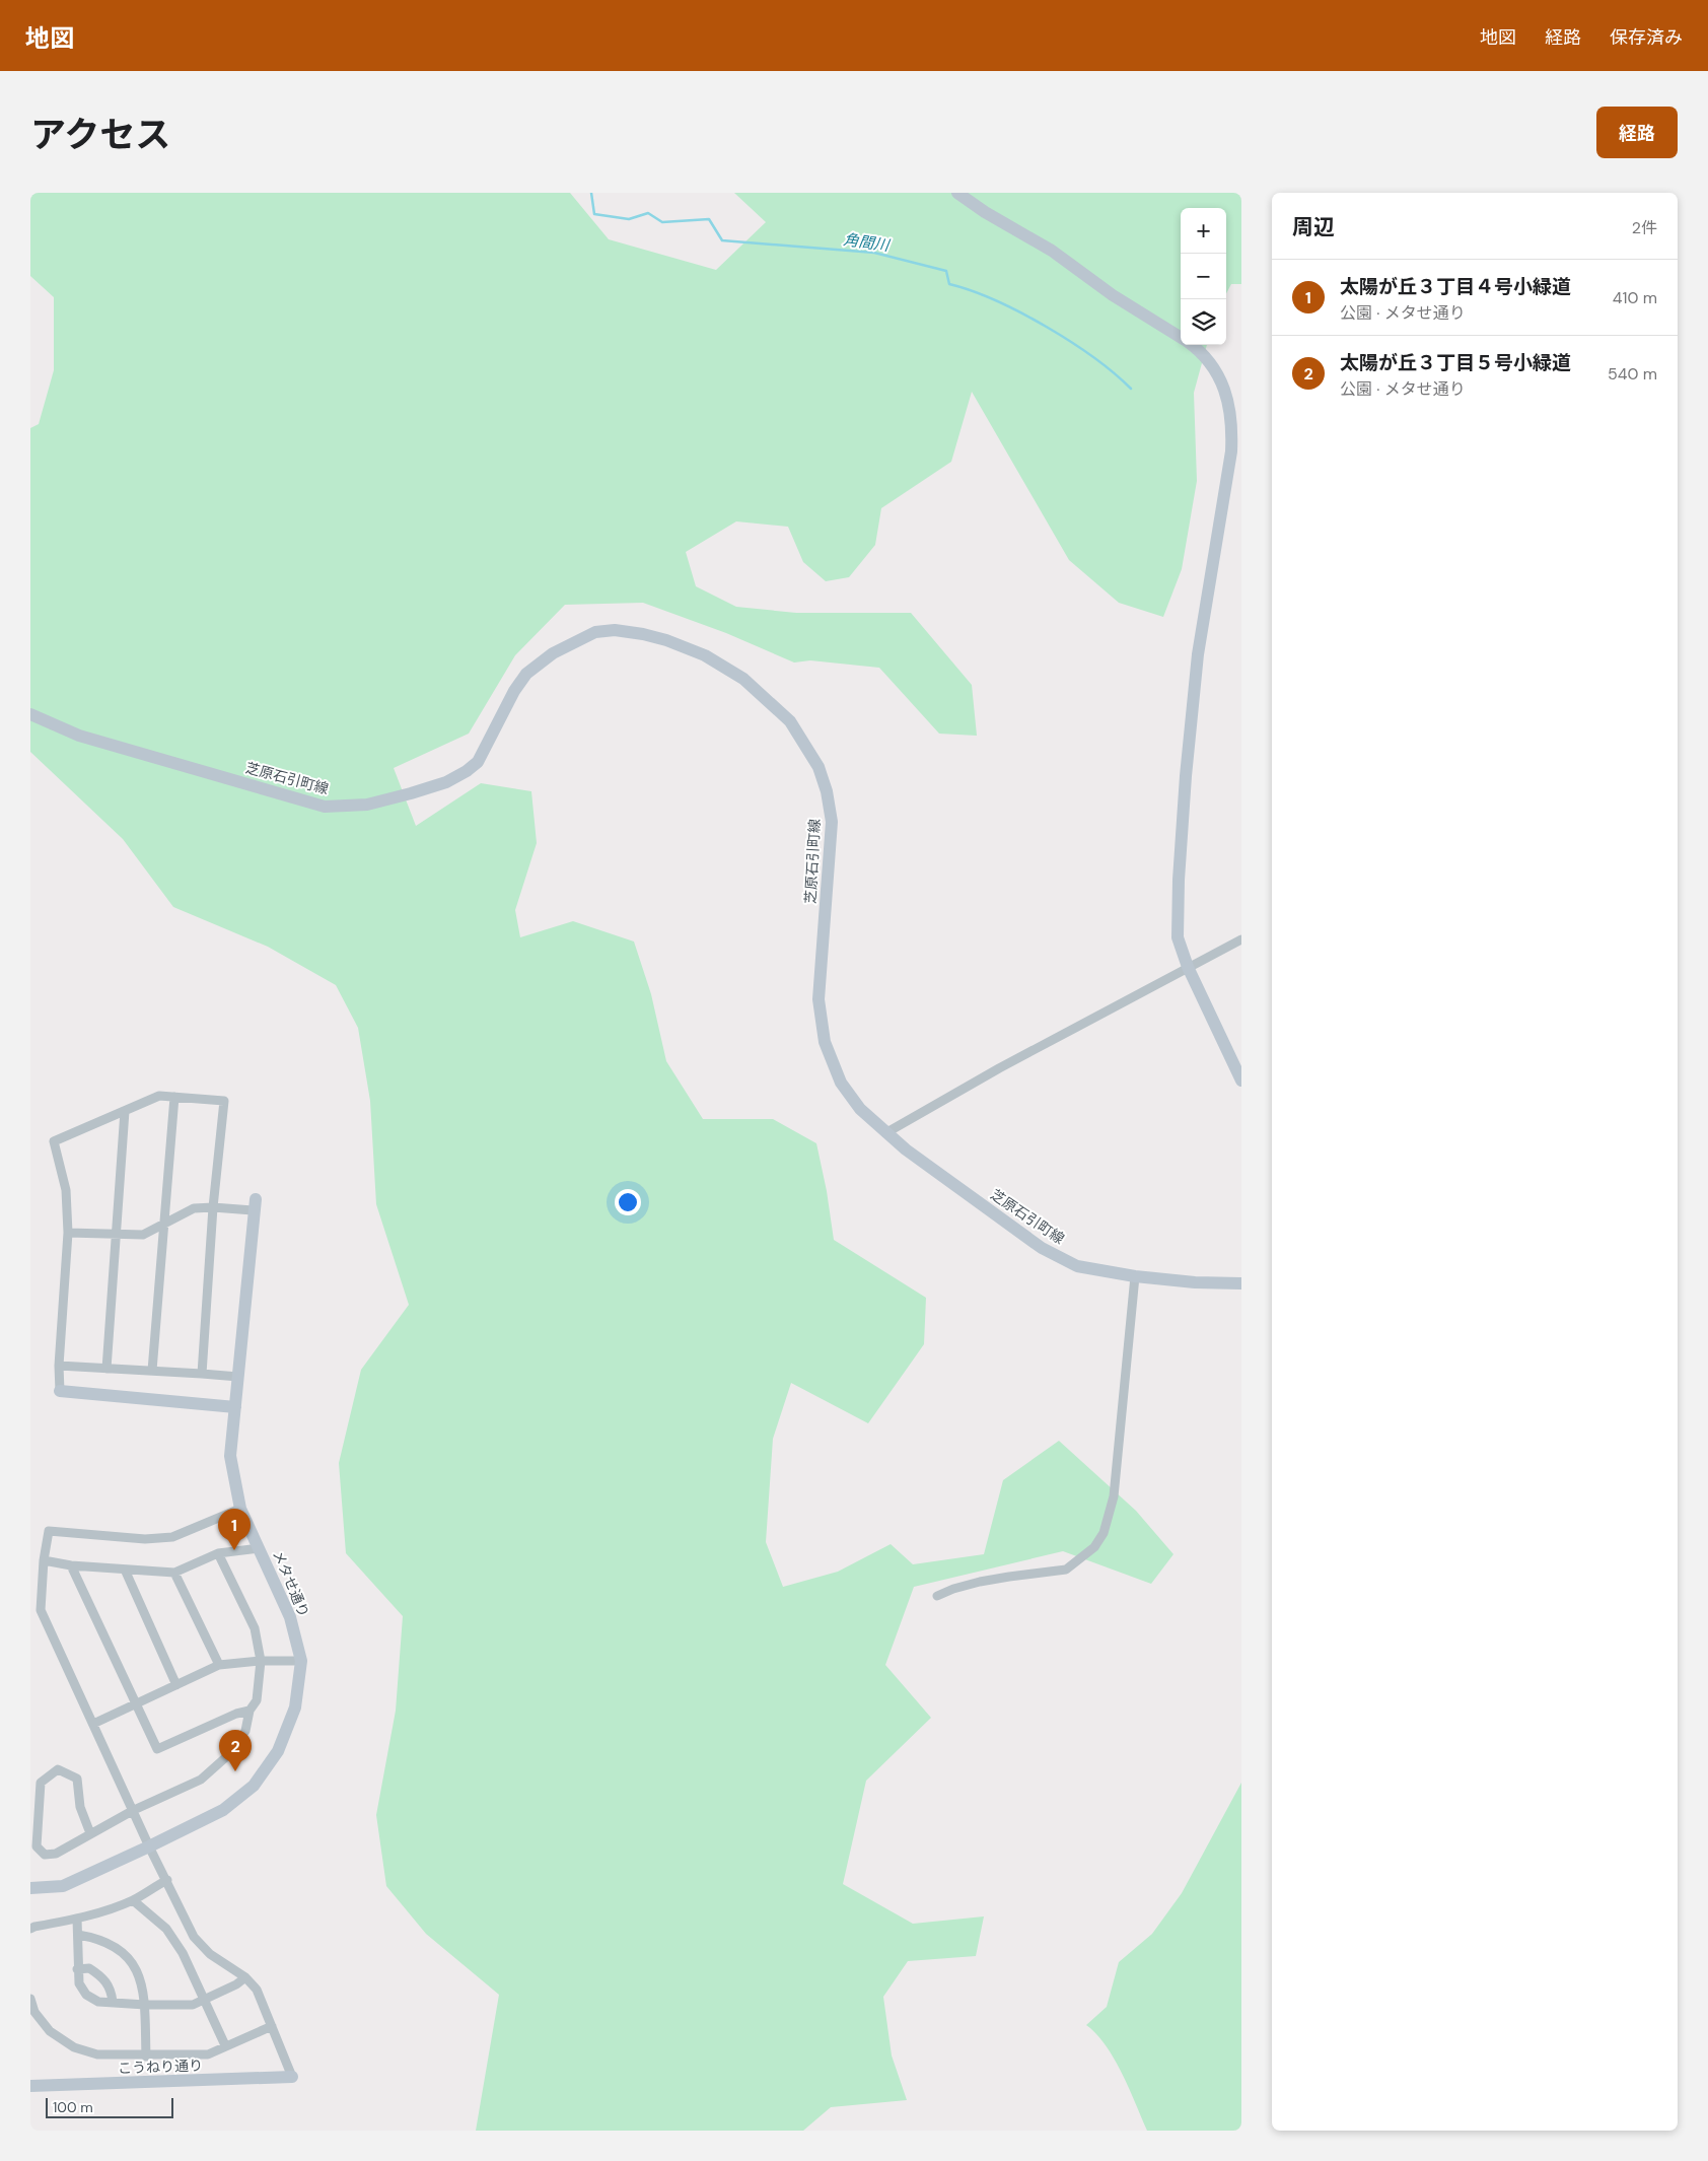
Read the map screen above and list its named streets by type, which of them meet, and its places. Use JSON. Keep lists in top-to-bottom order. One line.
{"streets":{"street":["芝原石引町線","メタせ通り","こうねり通り"]},"water":["角間川"],"scale_bar":"100 m","page":{"header":"地図","nav":["地図","経路","保存済み"],"title":"アクセス","buttons":"経路","heading":["周辺","2件"],"map_buttons":["+","−"],"list":[{"mark":"1","name":"太陽が丘３丁目４号小緑道","note":"公園 · メタせ通り","value":"410 m"},{"mark":"2","name":"太陽が丘３丁目５号小緑道","note":"公園 · メタせ通り","value":"540 m"}],"pins":["1","2"],"scale":"100 m"}}
